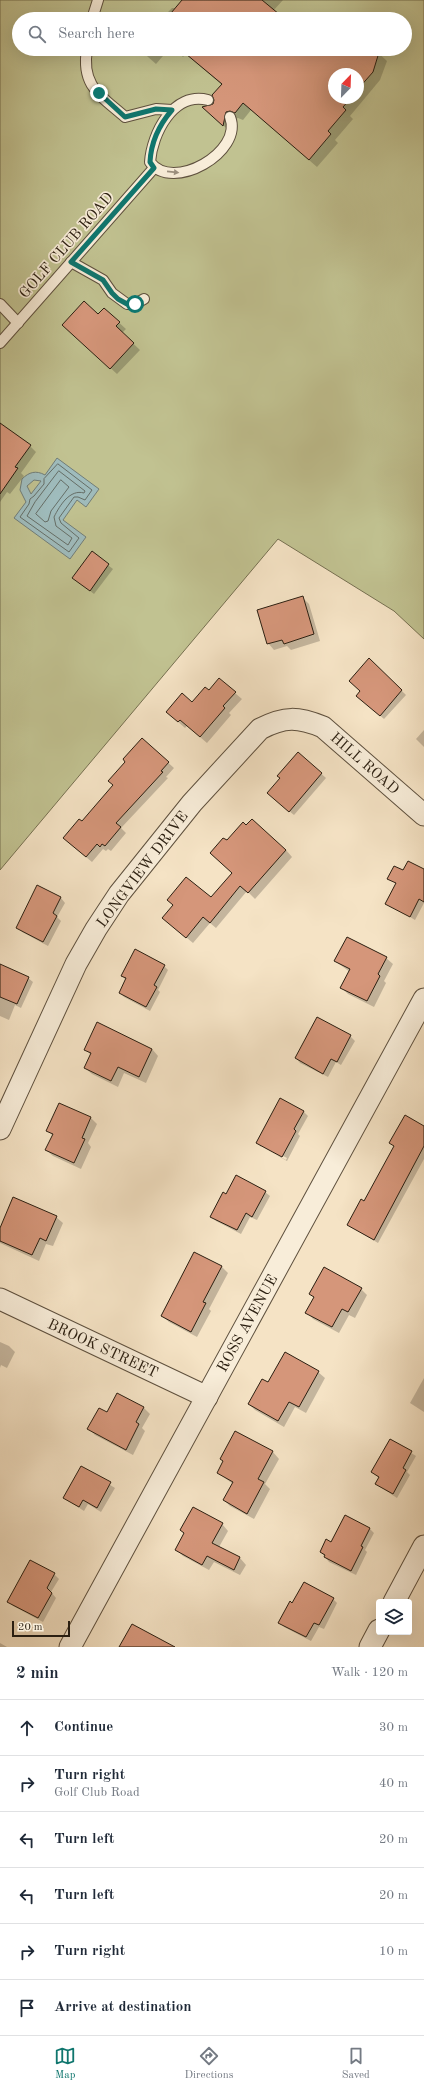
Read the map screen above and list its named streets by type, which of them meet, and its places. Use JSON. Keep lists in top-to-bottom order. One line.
{"streets":{"street":["HILL ROAD","LONGVIEW DRIVE","ROSS AVENUE","BROOK STREET"],"lane":["GOLF CLUB ROAD"]},"crossings":[["HILL ROAD","LONGVIEW DRIVE"],["ROSS AVENUE","BROOK STREET"]],"scale_bar":"20 m","north":"top right","page":{"search":"Search here","scale":"20 m","heading":["2 min","Walk · 120 m"],"list":[["Continue","30 m"],["Turn right","Golf Club Road","40 m"],["Turn left","20 m"],["Turn left","20 m"],["Turn right","10 m"],"Arrive at destination"],"nav":["Map","Directions","Saved"]}}
